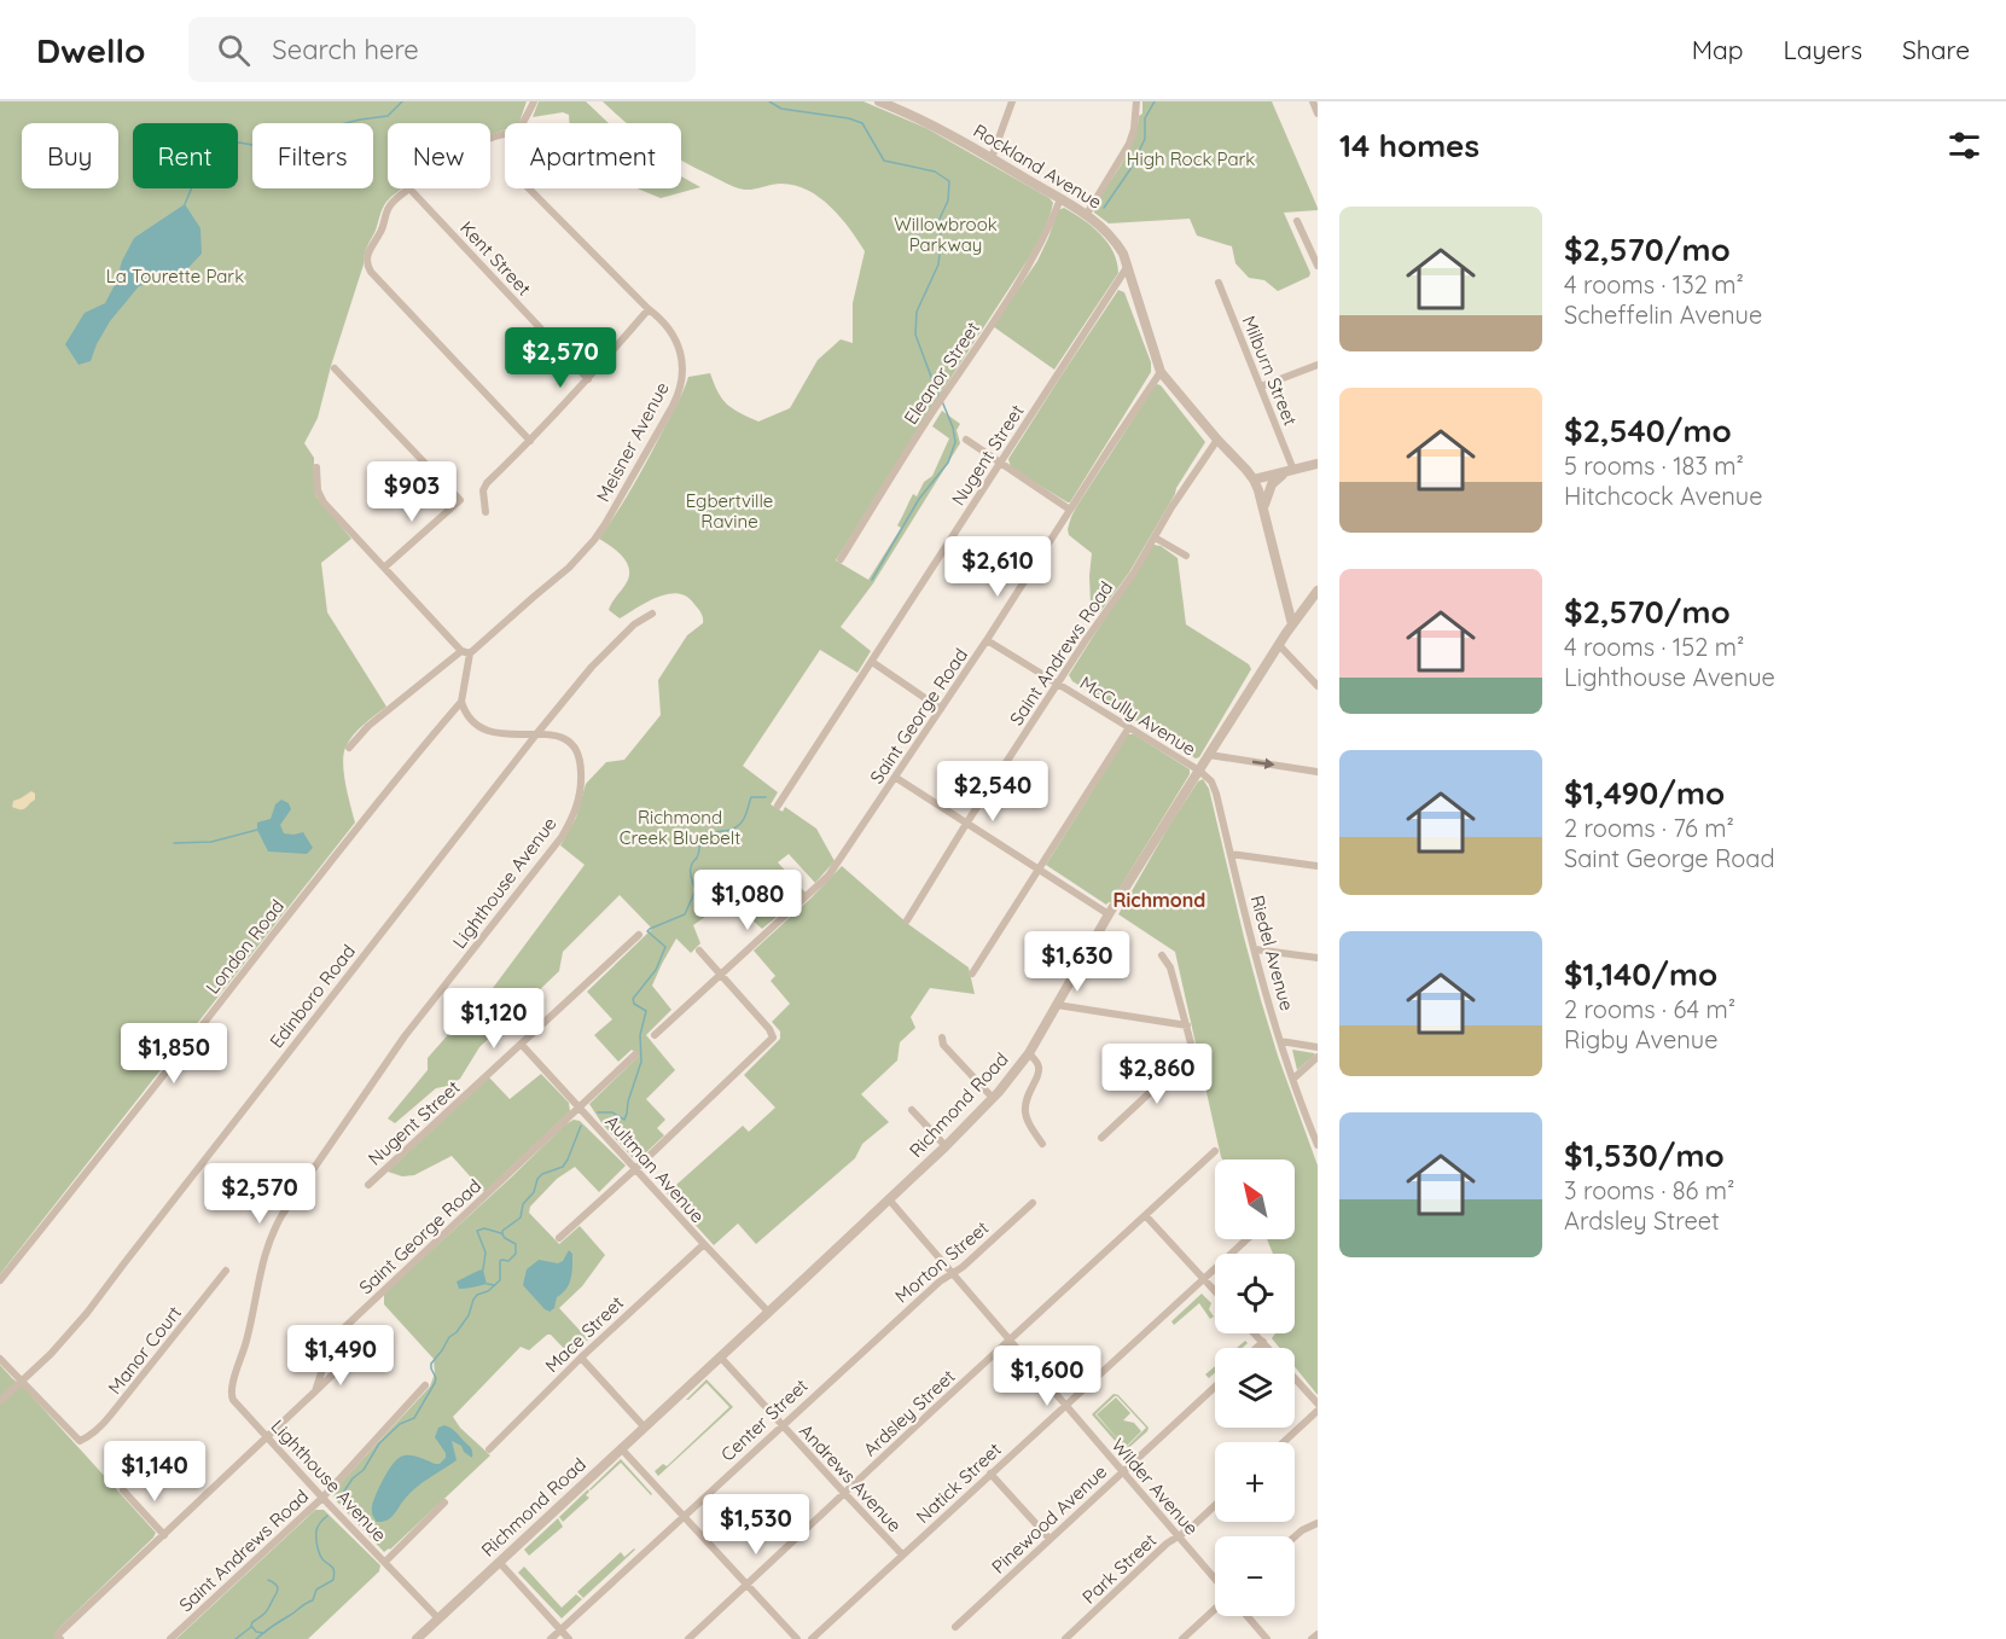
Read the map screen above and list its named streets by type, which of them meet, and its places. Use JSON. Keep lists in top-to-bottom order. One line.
{"streets":{"street":["Rockland Avenue","Kent Street","Milburn Street","Eleanor Street","Meisner Avenue","Nugent Street","Saint Andrews Road","Saint George Road","McCully Avenue","Lighthouse Avenue","London Road","Riedel Avenue","Edinboro Road","Richmond Road","Aultman Avenue","Morton Street","Mace Street","Manor Court","Ardsley Street","Center Street","Andrews Avenue","Natick Street","Wilder Avenue","Pinewood Avenue","Park Street"]},"crossings":[["Rockland Avenue","Eleanor Street"],["Rockland Avenue","Nugent Street"],["Rockland Avenue","Saint Andrews Road"],["Rockland Avenue","Saint George Road"],["Nugent Street","Aultman Avenue"],["Saint Andrews Road","McCully Avenue"],["Saint Andrews Road","Lighthouse Avenue"],["Saint George Road","McCully Avenue"],["Saint George Road","Lighthouse Avenue"],["Saint George Road","Aultman Avenue"],["McCully Avenue","Riedel Avenue"],["McCully Avenue","Richmond Road"],["Lighthouse Avenue","Edinboro Road"],["Lighthouse Avenue","Richmond Road"],["Riedel Avenue","Richmond Road"],["Edinboro Road","Manor Court"],["Richmond Road","Aultman Avenue"],["Richmond Road","Andrews Avenue"],["Richmond Road","Wilder Avenue"],["Aultman Avenue","Mace Street"],["Morton Street","Center Street"],["Morton Street","Wilder Avenue"],["Ardsley Street","Andrews Avenue"],["Ardsley Street","Wilder Avenue"],["Center Street","Andrews Avenue"],["Andrews Avenue","Natick Street"],["Natick Street","Wilder Avenue"],["Wilder Avenue","Pinewood Avenue"],["Wilder Avenue","Park Street"]],"districts":["Richmond"],"parks":["High Rock Park","Willowbrook Parkway","La Tourette Park","Egbertville Ravine","Richmond Creek Bluebelt"],"north":"top left","page":{"header":"Dwello","search":"Search here","nav":["Map","Layers","Share"],"heading":"14 homes","chip":["Buy","Rent","Filters","New","Apartment"],"list":[{"name":"$2,570/mo","note":"4 rooms · 132 m² · Scheffelin Avenue"},{"name":"$2,540/mo","note":"5 rooms · 183 m² · Hitchcock Avenue"},{"name":"$2,570/mo","note":"4 rooms · 152 m² · Lighthouse Avenue"},{"name":"$1,490/mo","note":"2 rooms · 76 m² · Saint George Road"},{"name":"$1,140/mo","note":"2 rooms · 64 m² · Rigby Avenue"},{"name":"$1,530/mo","note":"3 rooms · 86 m² · Ardsley Street"}],"price":["$2,570","$903","$2,610","$2,540","$1,080","$1,630","$1,120","$1,850","$2,860","$2,570","$1,490","$1,600","$1,140","$1,530"],"map_buttons":["+","−"]}}
